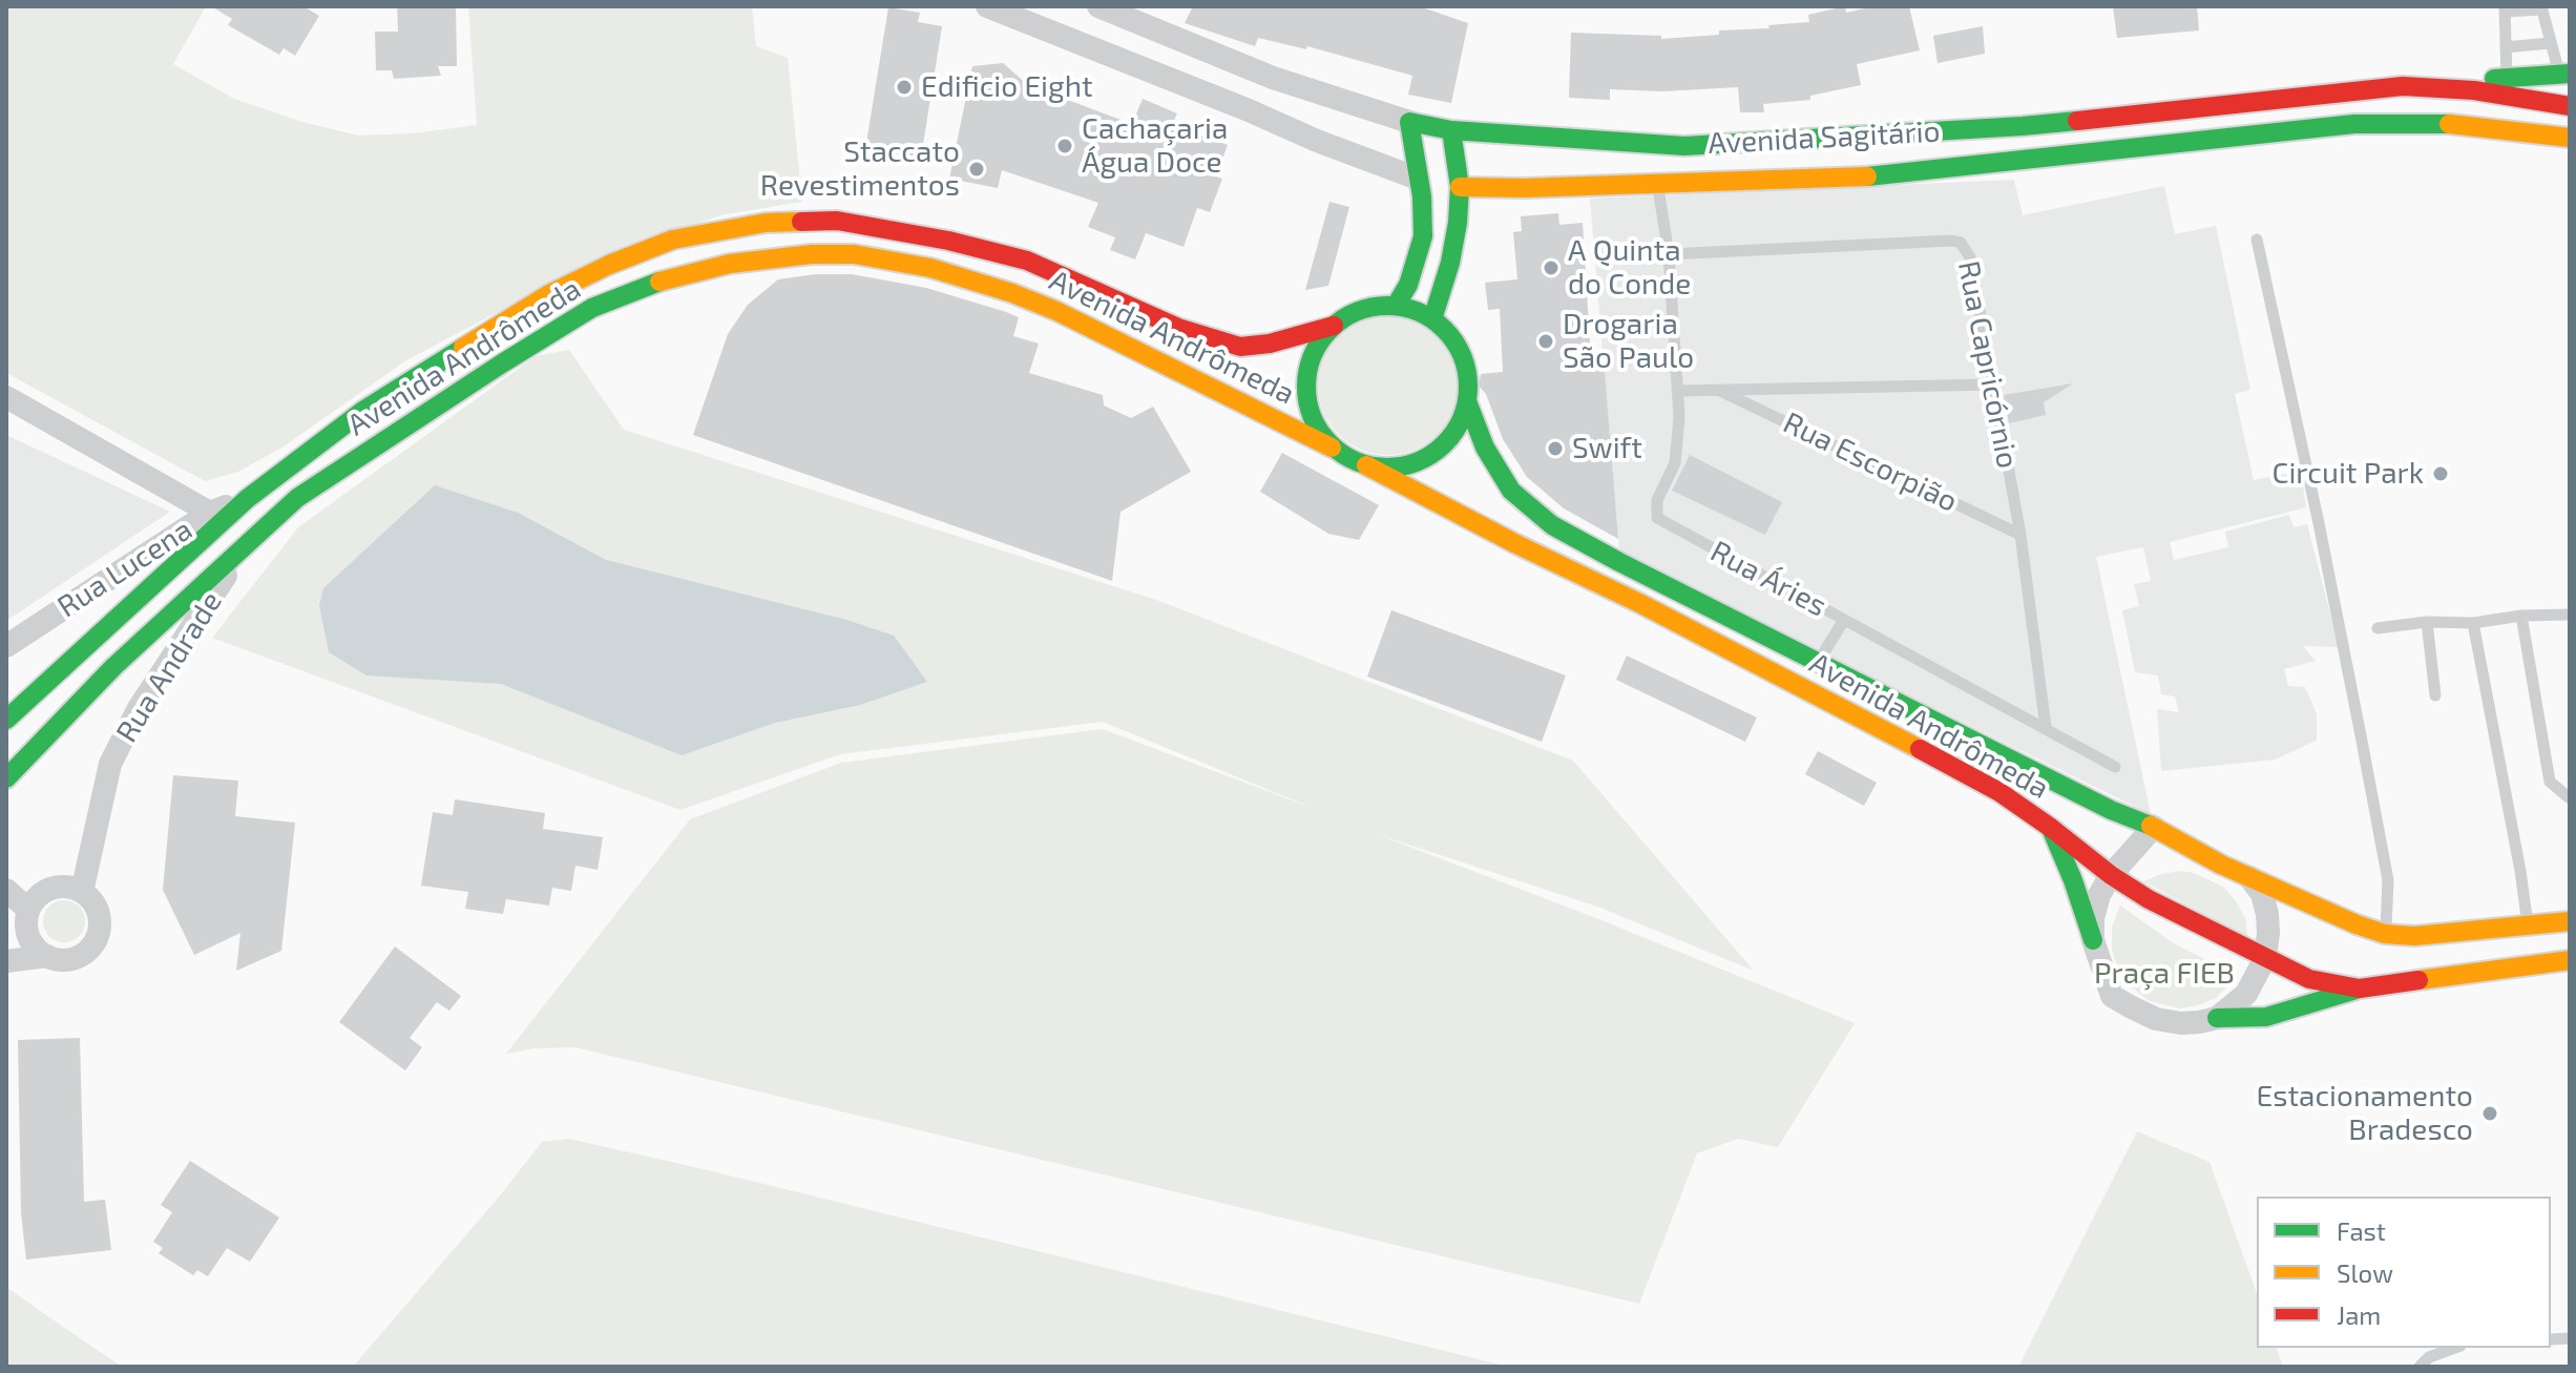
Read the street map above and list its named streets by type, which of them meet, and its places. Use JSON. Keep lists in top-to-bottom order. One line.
{"streets":{"main road":["Avenida Sagitário","Avenida Andrômeda"],"street":["Rua Lucena","Rua Andrade"],"lane":["Rua Capricórnio","Rua Escorpião","Rua Áries"]},"crossings":[["Avenida Sagitário","Rua Áries"],["Avenida Andrômeda","Rua Lucena"],["Avenida Andrômeda","Rua Andrade"],["Rua Capricórnio","Rua Escorpião"],["Rua Capricórnio","Rua Áries"]],"parks":["Praça FIEB"],"places":["Edificio Eight","Cachaçaria Água Doce","Staccato Revestimentos","A Quinta do Conde","Drogaria São Paulo","Swift","Circuit Park","Estacionamento Bradesco"],"legend":["Fast","Slow","Jam"]}
